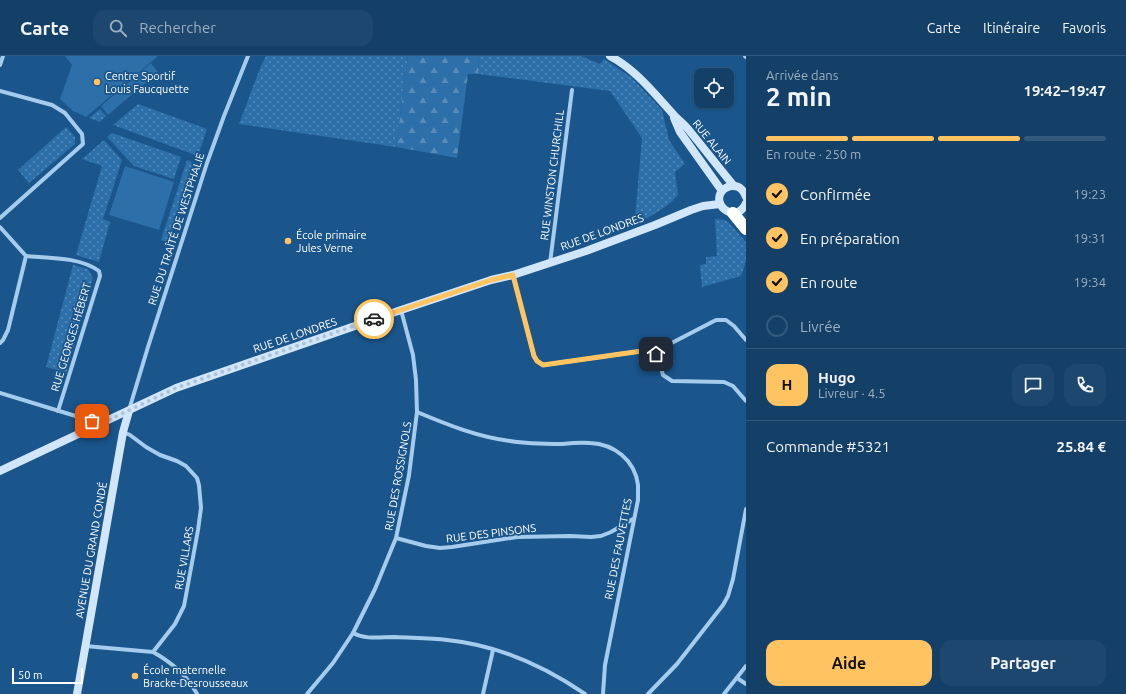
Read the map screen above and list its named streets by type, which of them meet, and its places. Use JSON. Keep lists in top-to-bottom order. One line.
{"streets":{"street":["RUE ALAIN","RUE WINSTON CHURCHILL","RUE DU TRAÎTÉ DE WESTPHALIE","RUE DE LONDRES","RUE GEORGES HÉBERT","RUE DES ROSSIGNOLS","RUE DES PINSONS","RUE DES FAUVETTES","AVENUE DU GRAND CONDÉ","RUE VILLARS"]},"crossings":[["RUE WINSTON CHURCHILL","RUE DE LONDRES"],["RUE DU TRAÎTÉ DE WESTPHALIE","RUE DE LONDRES"],["RUE DU TRAÎTÉ DE WESTPHALIE","AVENUE DU GRAND CONDÉ"],["RUE DE LONDRES","RUE DES ROSSIGNOLS"],["RUE DE LONDRES","AVENUE DU GRAND CONDÉ"],["RUE DES ROSSIGNOLS","RUE DES PINSONS"],["RUE DES ROSSIGNOLS","RUE DES FAUVETTES"],["RUE DES PINSONS","RUE DES FAUVETTES"],["AVENUE DU GRAND CONDÉ","RUE VILLARS"]],"places":["Centre Sportif Louis Faucquette","École primaire Jules Verne","École maternelle Bracke-Desrousseaux"],"scale_bar":"50 m","page":{"header":"Carte","search":"Rechercher","nav":["Carte","Itinéraire","Favoris"],"heading":["2 min","Arrivée dans","19:42–19:47"],"panel":["Hugo","Livreur · 4.5","Commande #5321","25.84 €"],"bar":"En route · 250 m","list":[["Confirmée","19:23"],["En préparation","19:31"],["En route","19:34"],"Livrée"],"round":"H","buttons":["Aide","Partager"],"scale":"50 m"}}
